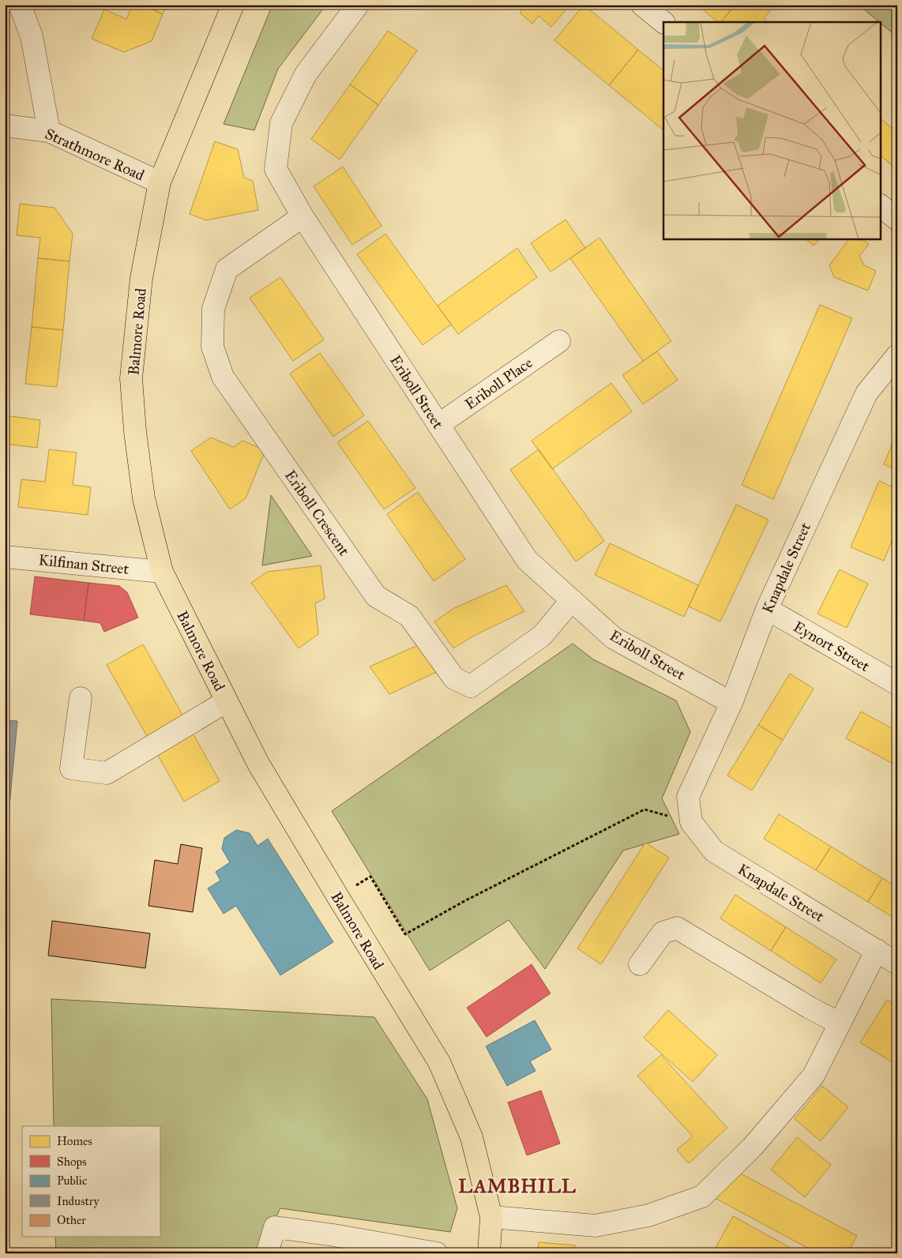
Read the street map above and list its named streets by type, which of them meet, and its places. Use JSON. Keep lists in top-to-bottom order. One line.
{"streets":{"main road":["Balmore Road"],"street":["Strathmore Road","Eriboll Place","Eriboll Street","Eriboll Crescent","Kilfinan Street","Knapdale Street","Eynort Street"]},"crossings":[["Strathmore Road","Balmore Road"],["Balmore Road","Kilfinan Street"],["Eriboll Place","Eriboll Street"],["Eriboll Street","Eriboll Crescent"],["Eriboll Street","Knapdale Street"],["Knapdale Street","Eynort Street"]],"districts":["LAMBHILL"],"legend":["Homes","Shops","Public","Industry","Other"]}
